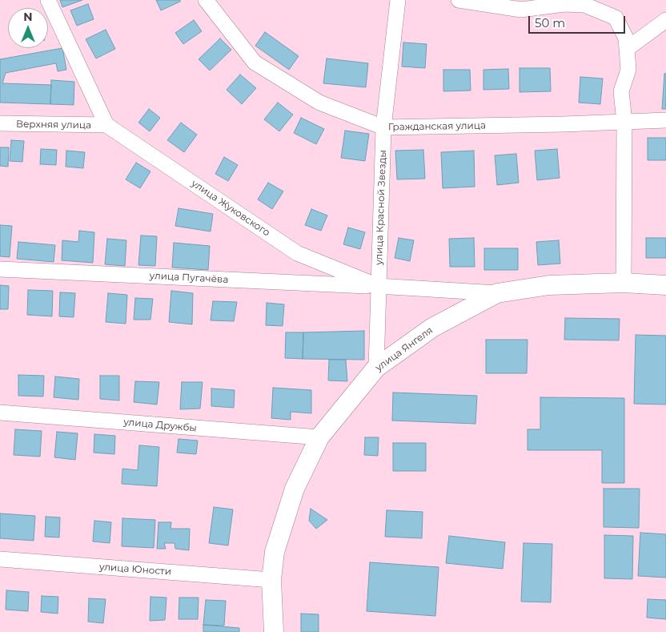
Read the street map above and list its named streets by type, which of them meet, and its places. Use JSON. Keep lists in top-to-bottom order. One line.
{"streets":{"street":["Верхняя улица","Гражданская улица","улица Красной Звезды","улица Жуковского","улица Пугачёва","улица Янгеля","улица Дружбы","улица Юности"]},"crossings":[["Верхняя улица","улица Жуковского"],["Гражданская улица","улица Красной Звезды"],["улица Красной Звезды","улица Жуковского"],["улица Красной Звезды","улица Пугачёва"],["улица Красной Звезды","улица Янгеля"],["улица Жуковского","улица Пугачёва"],["улица Жуковского","улица Янгеля"],["улица Янгеля","улица Дружбы"],["улица Янгеля","улица Юности"]],"scale_bar":"50 m","north":"top"}
